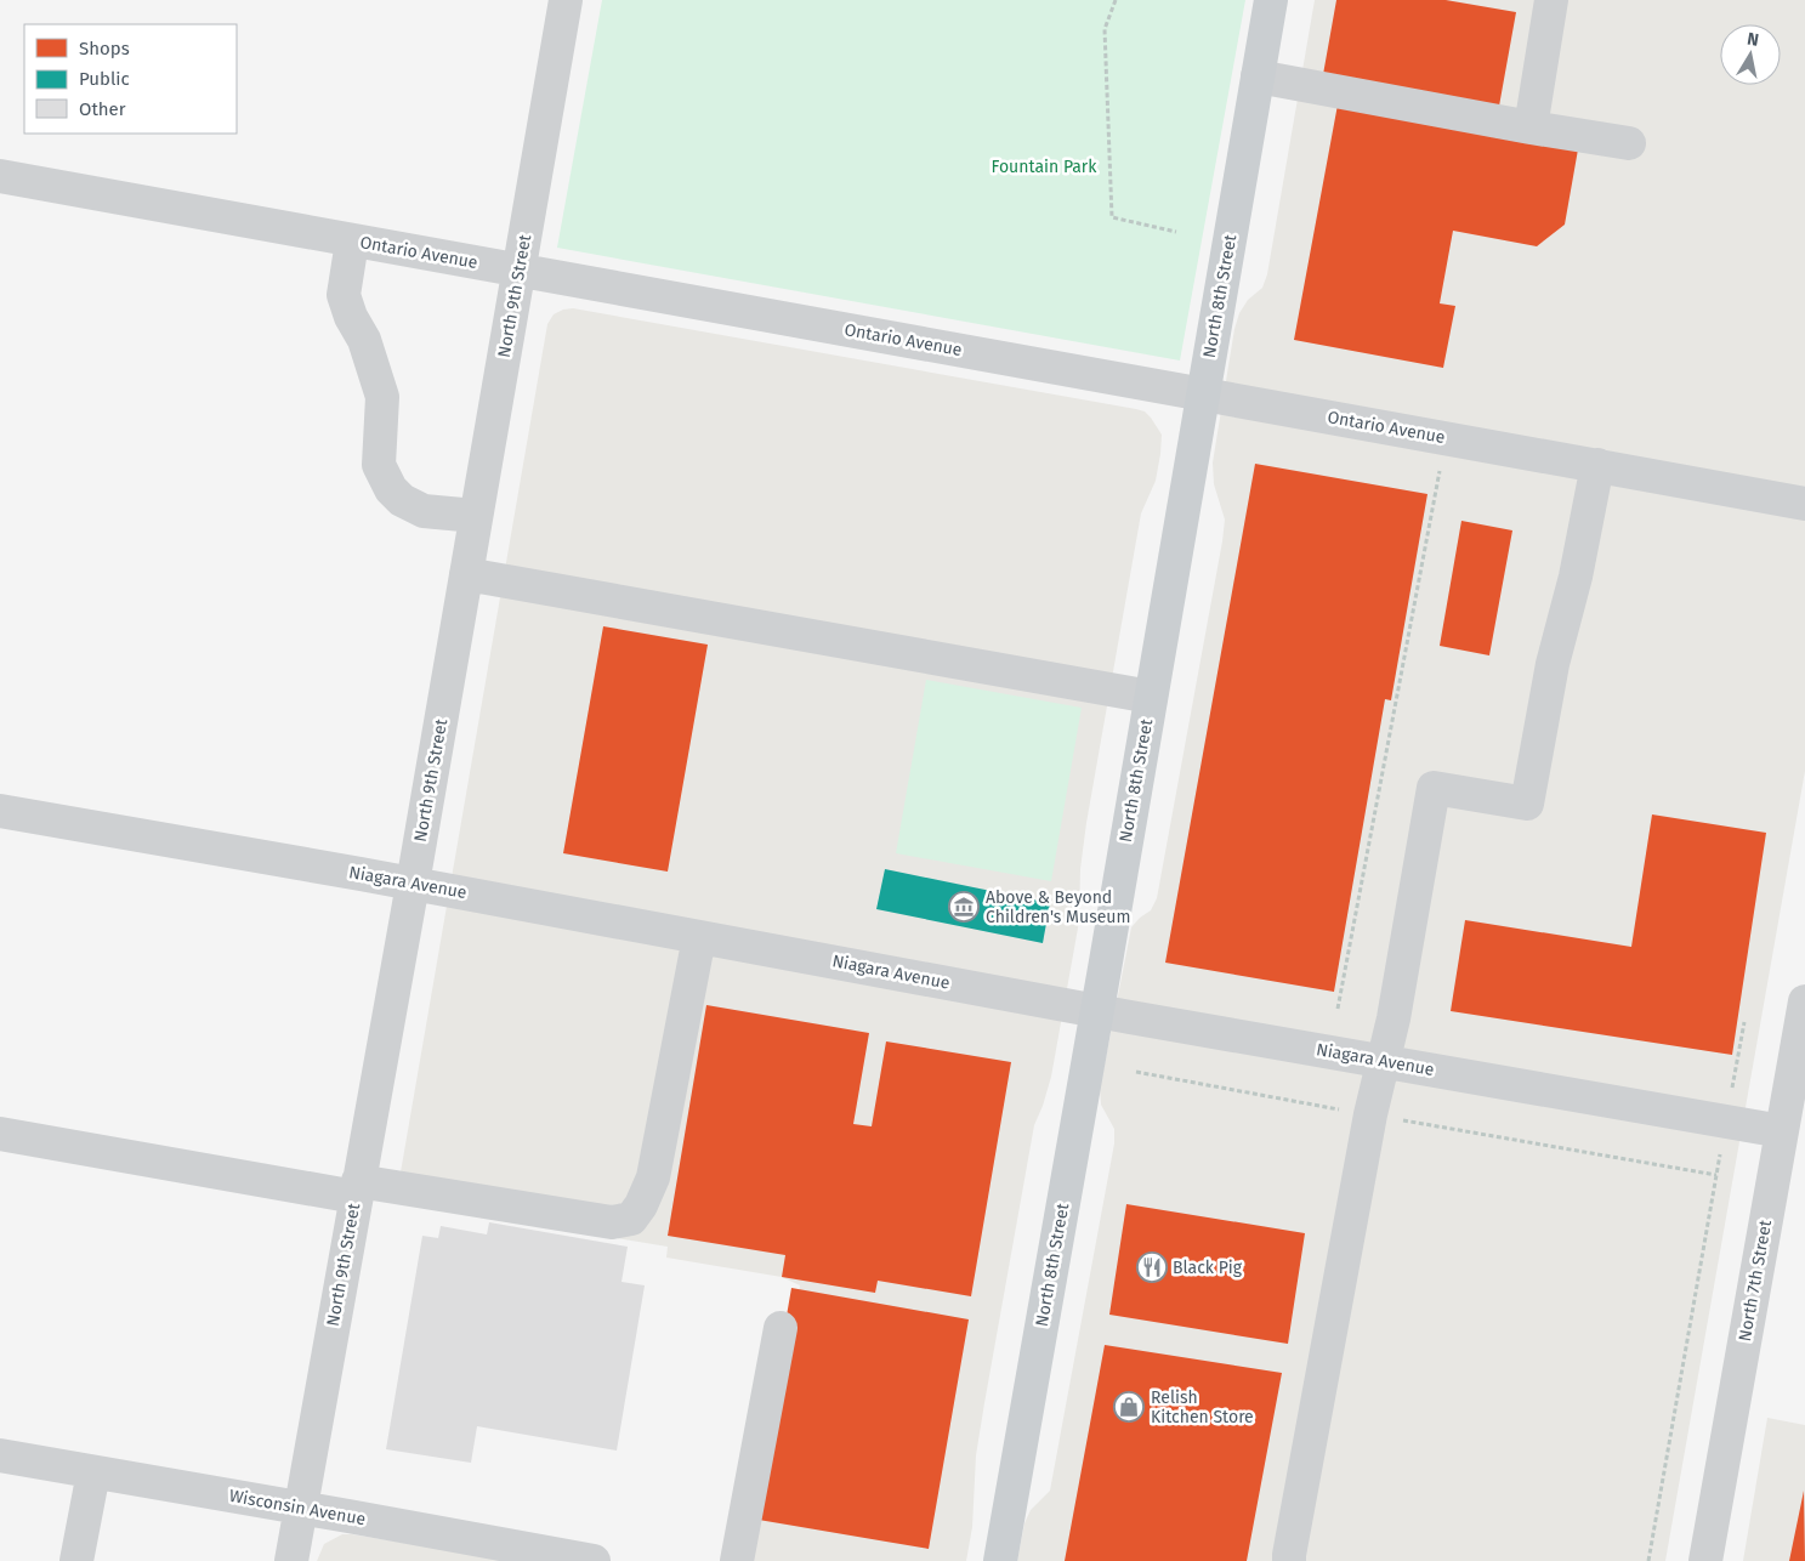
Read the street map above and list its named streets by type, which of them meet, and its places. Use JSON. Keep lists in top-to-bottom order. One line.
{"streets":{"main road":["North 8th Street"],"street":["Ontario Avenue","North 9th Street","Niagara Avenue","North 7th Street","Wisconsin Avenue"]},"crossings":[["Ontario Avenue","North 9th Street"],["Ontario Avenue","North 8th Street"],["North 9th Street","Niagara Avenue"],["North 9th Street","Wisconsin Avenue"],["North 8th Street","Niagara Avenue"],["Niagara Avenue","North 7th Street"]],"parks":["Fountain Park"],"places":{"museum":["Above & Beyond Children's Museum"],"restaurant":["Black Pig"],"shop":["Relish Kitchen Store"]},"legend":["Shops","Public","Other"],"north":"top"}
